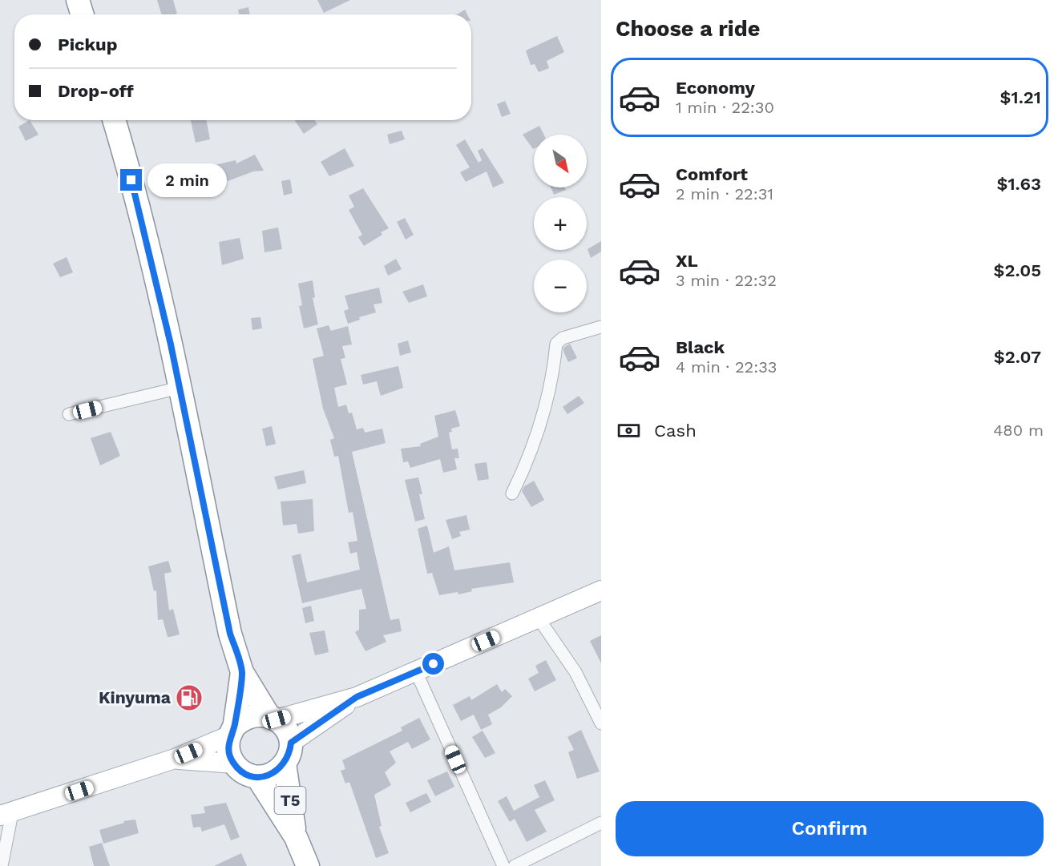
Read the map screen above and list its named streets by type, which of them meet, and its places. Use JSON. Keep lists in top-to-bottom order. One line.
{"streets":{"highway":["T5"]},"places":{"fuel station":["Kinyuma"]},"north":"bottom right","page":{"heading":"Choose a ride","banner":["Pickup","Drop-off"],"list":[{"name":"Economy","note":"1 min · 22:30","value":"$1.21"},{"name":"Comfort","note":"2 min · 22:31","value":"$1.63"},{"name":"XL","note":"3 min · 22:32","value":"$2.05"},{"name":"Black","note":"4 min · 22:33","value":"$2.07"}],"map_buttons":["+","−"],"bubble":"2 min","pay":["Cash","480 m"],"buttons":"Confirm"}}
